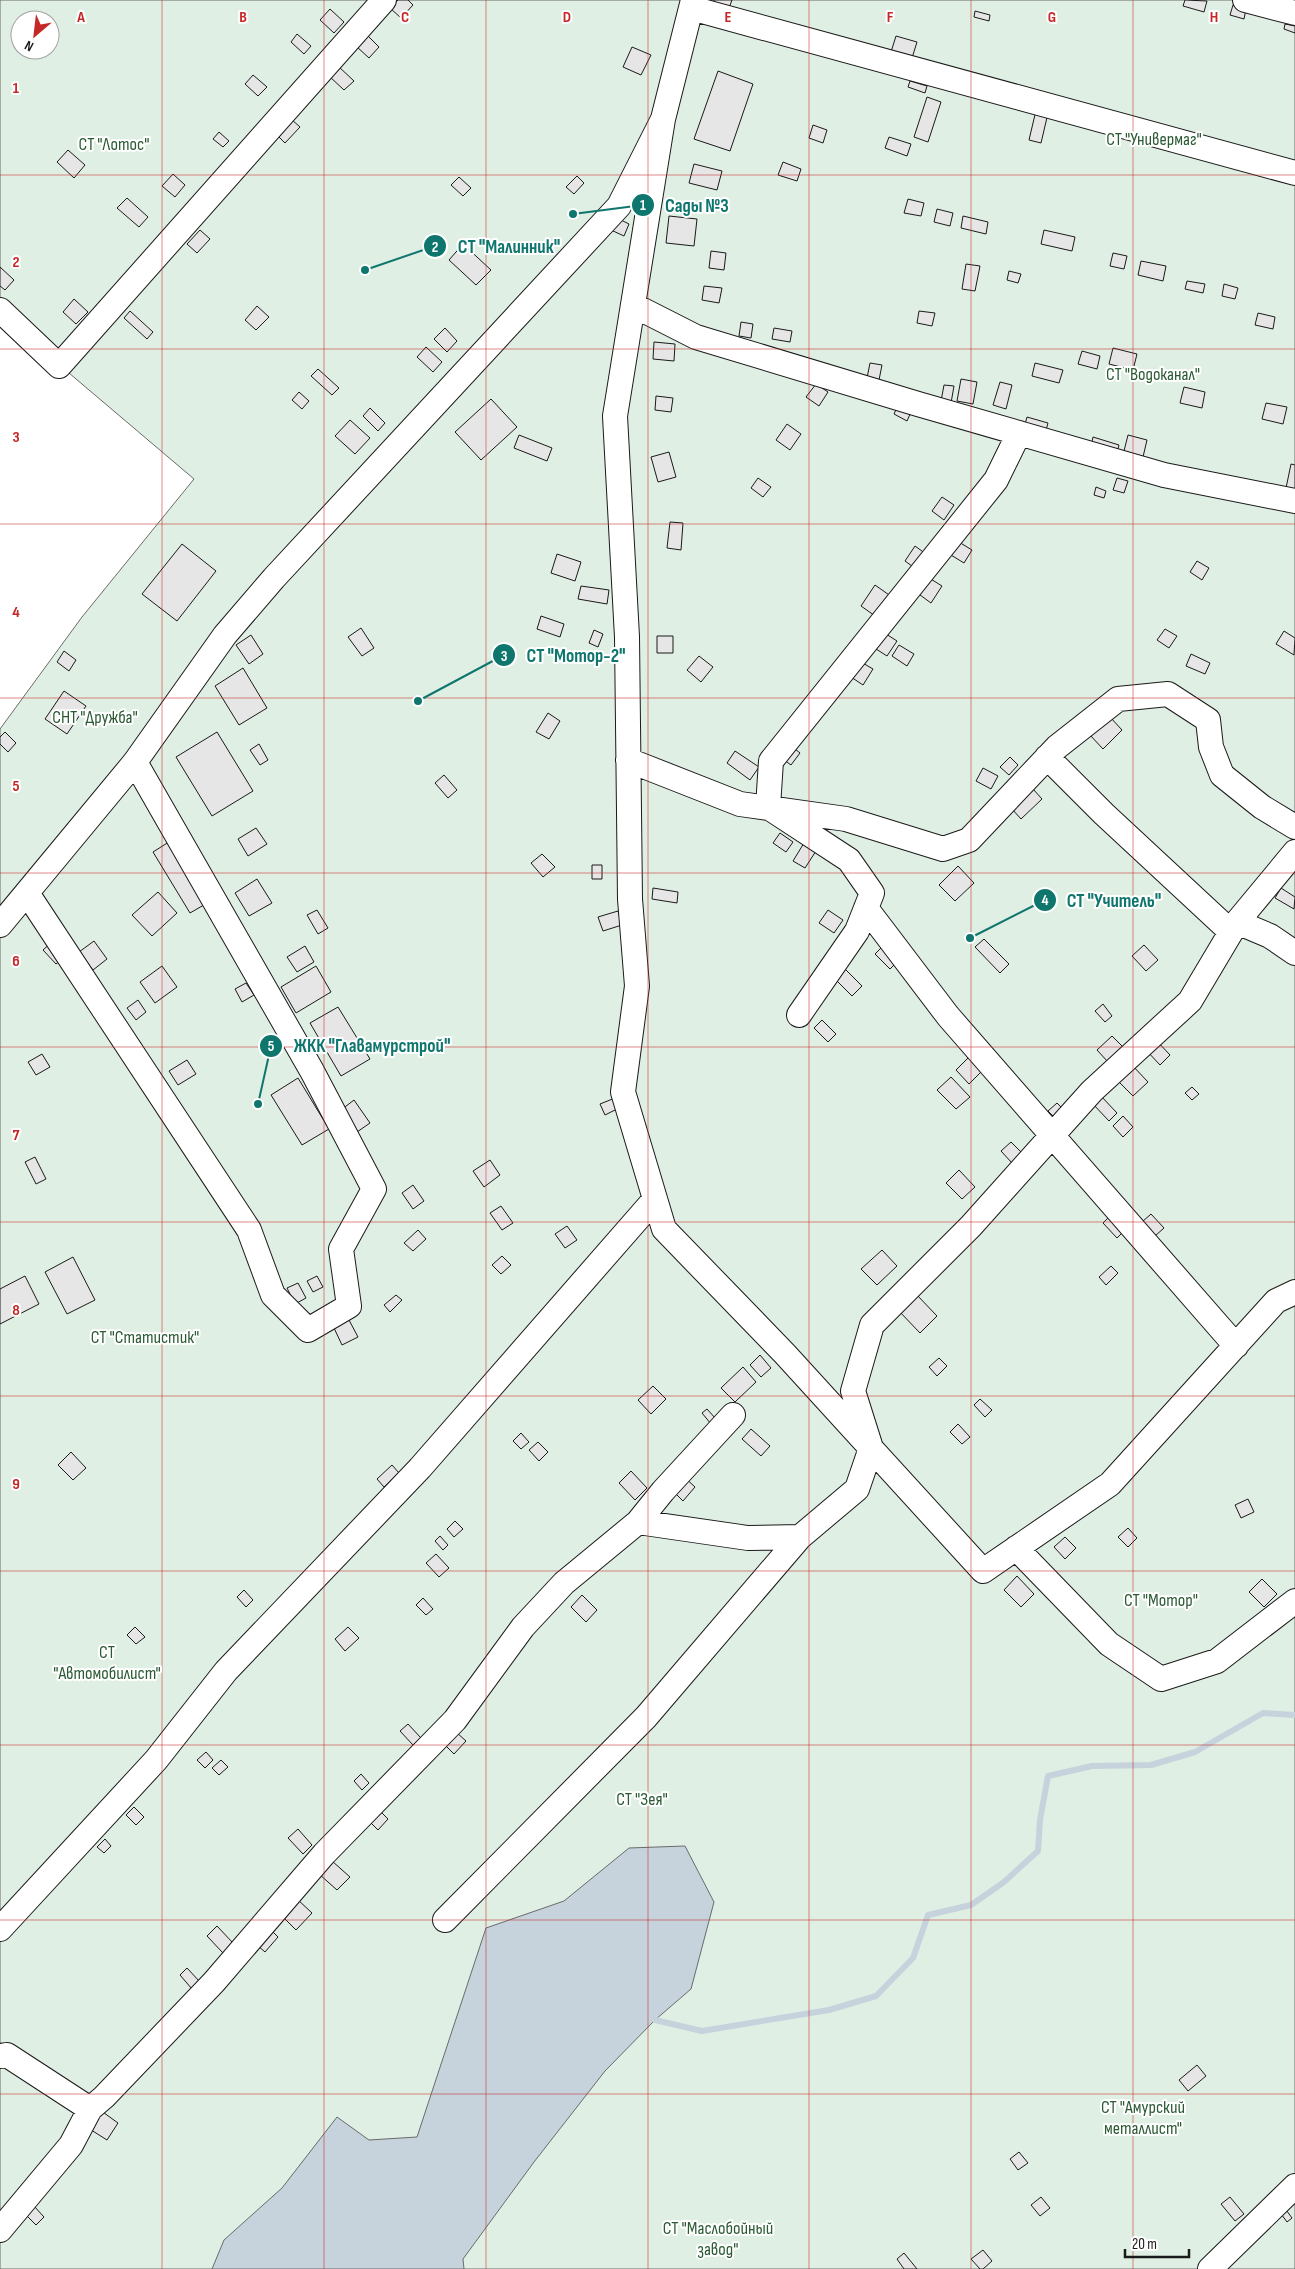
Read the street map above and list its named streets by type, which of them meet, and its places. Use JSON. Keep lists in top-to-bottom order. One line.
{"parks":["СТ \"Универмаг\"","СТ \"Лотос\"","СТ \"Водоканал\"","СНТ \"Дружба\"","СТ \"Статистик\"","СТ \"Мотор\"","СТ \"Автомобилист\"","СТ \"Зея\"","СТ \"Амурский металлист\"","СТ \"Маслобойный завод\""],"places":["Сады №3","СТ \"Малинник\"","СТ \"Мотор-2\"","СТ \"Учитель\"","ЖКК \"Главамурстрой\""],"scale_bar":"20 m","north":"bottom left","grid":{"columns":["A","B","C","D","E","F","G","H"],"rows":["1","2","3","4","5","6","7","8","9"]}}
